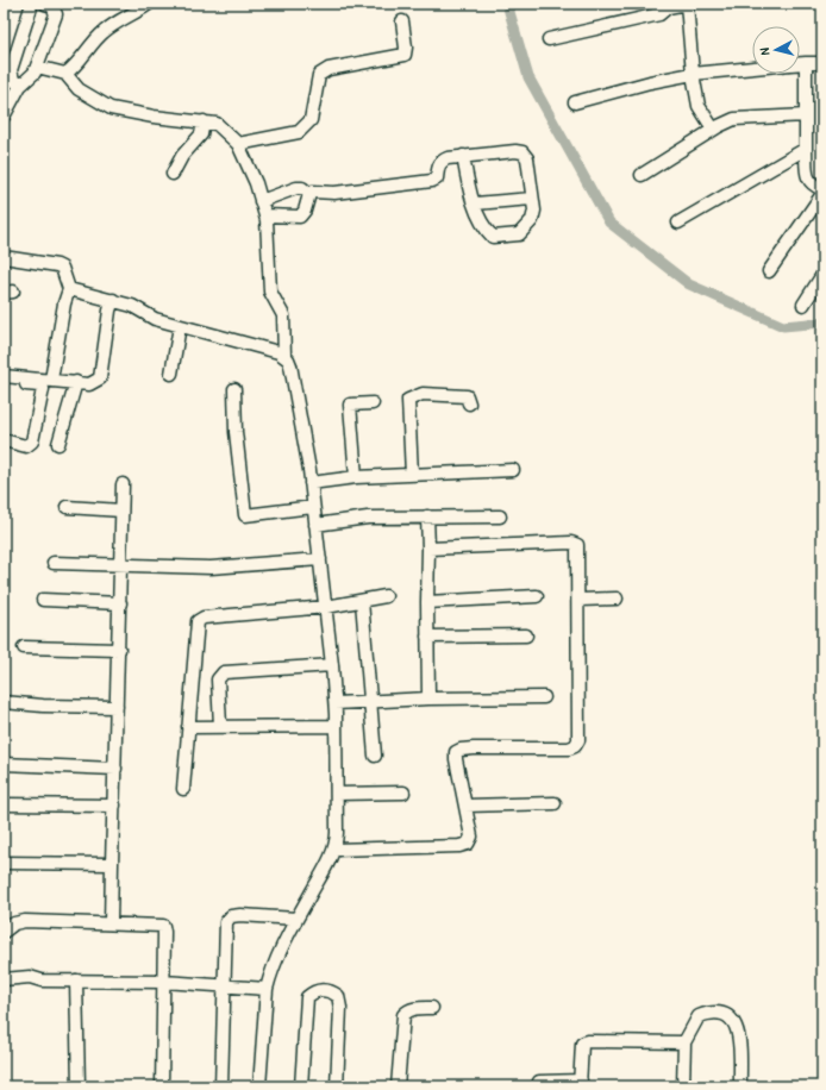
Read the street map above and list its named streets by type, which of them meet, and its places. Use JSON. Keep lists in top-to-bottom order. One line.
{"north":"left"}
